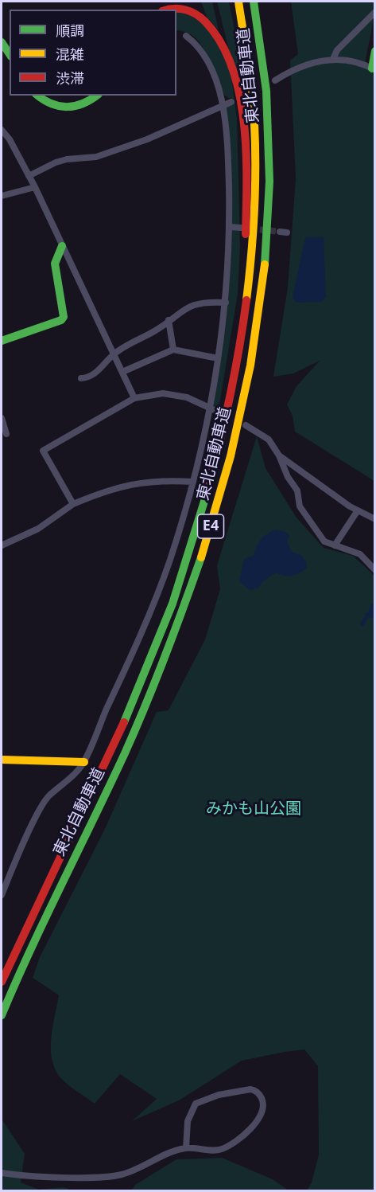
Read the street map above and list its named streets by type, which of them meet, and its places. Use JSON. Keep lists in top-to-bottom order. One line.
{"streets":{"main road":["東北自動車道","E4"]},"parks":["みかも山公園"],"legend":["順調","混雑","渋滞"]}
